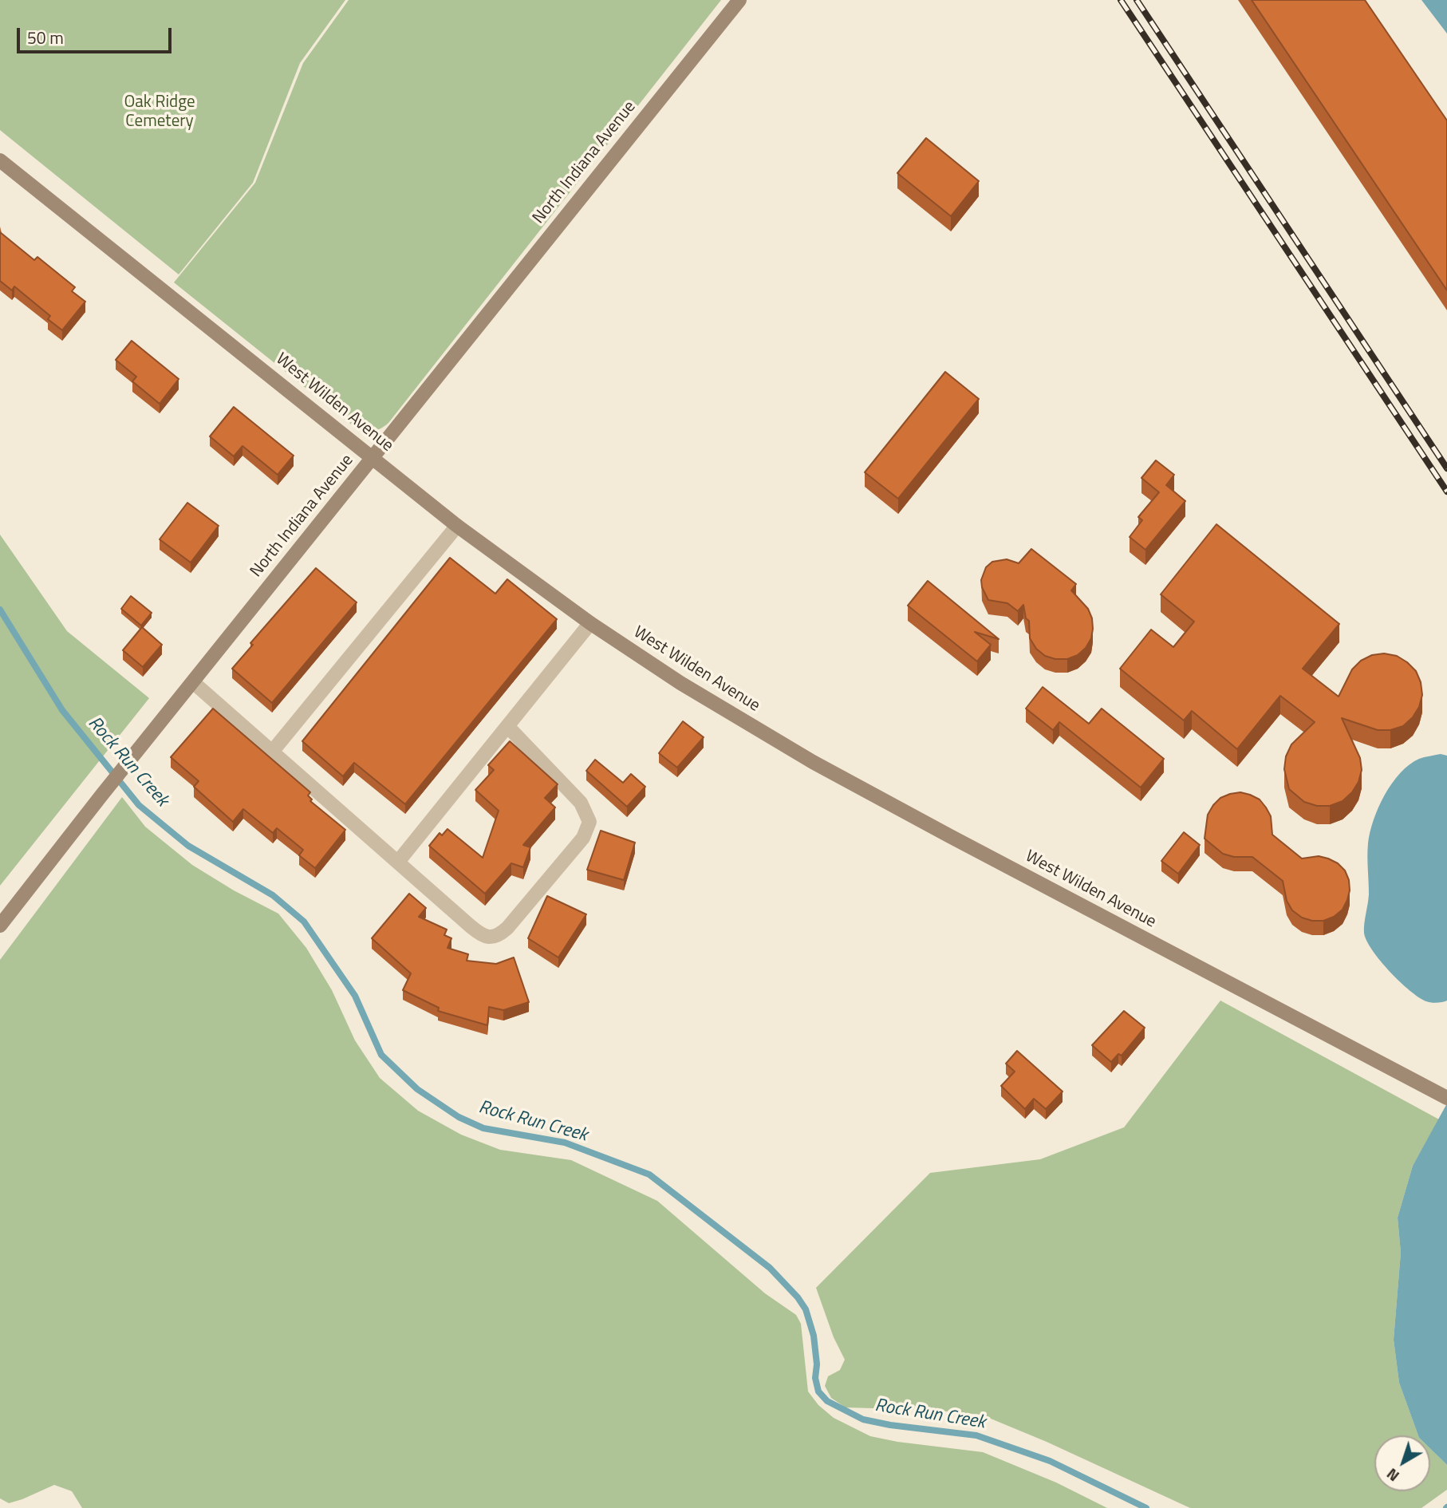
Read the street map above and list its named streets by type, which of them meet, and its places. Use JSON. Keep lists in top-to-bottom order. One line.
{"streets":{"street":["North Indiana Avenue","West Wilden Avenue"]},"crossings":[["North Indiana Avenue","West Wilden Avenue"]],"water":["Rock Run Creek"],"parks":["Oak Ridge Cemetery"],"scale_bar":"50 m","north":"bottom left"}
